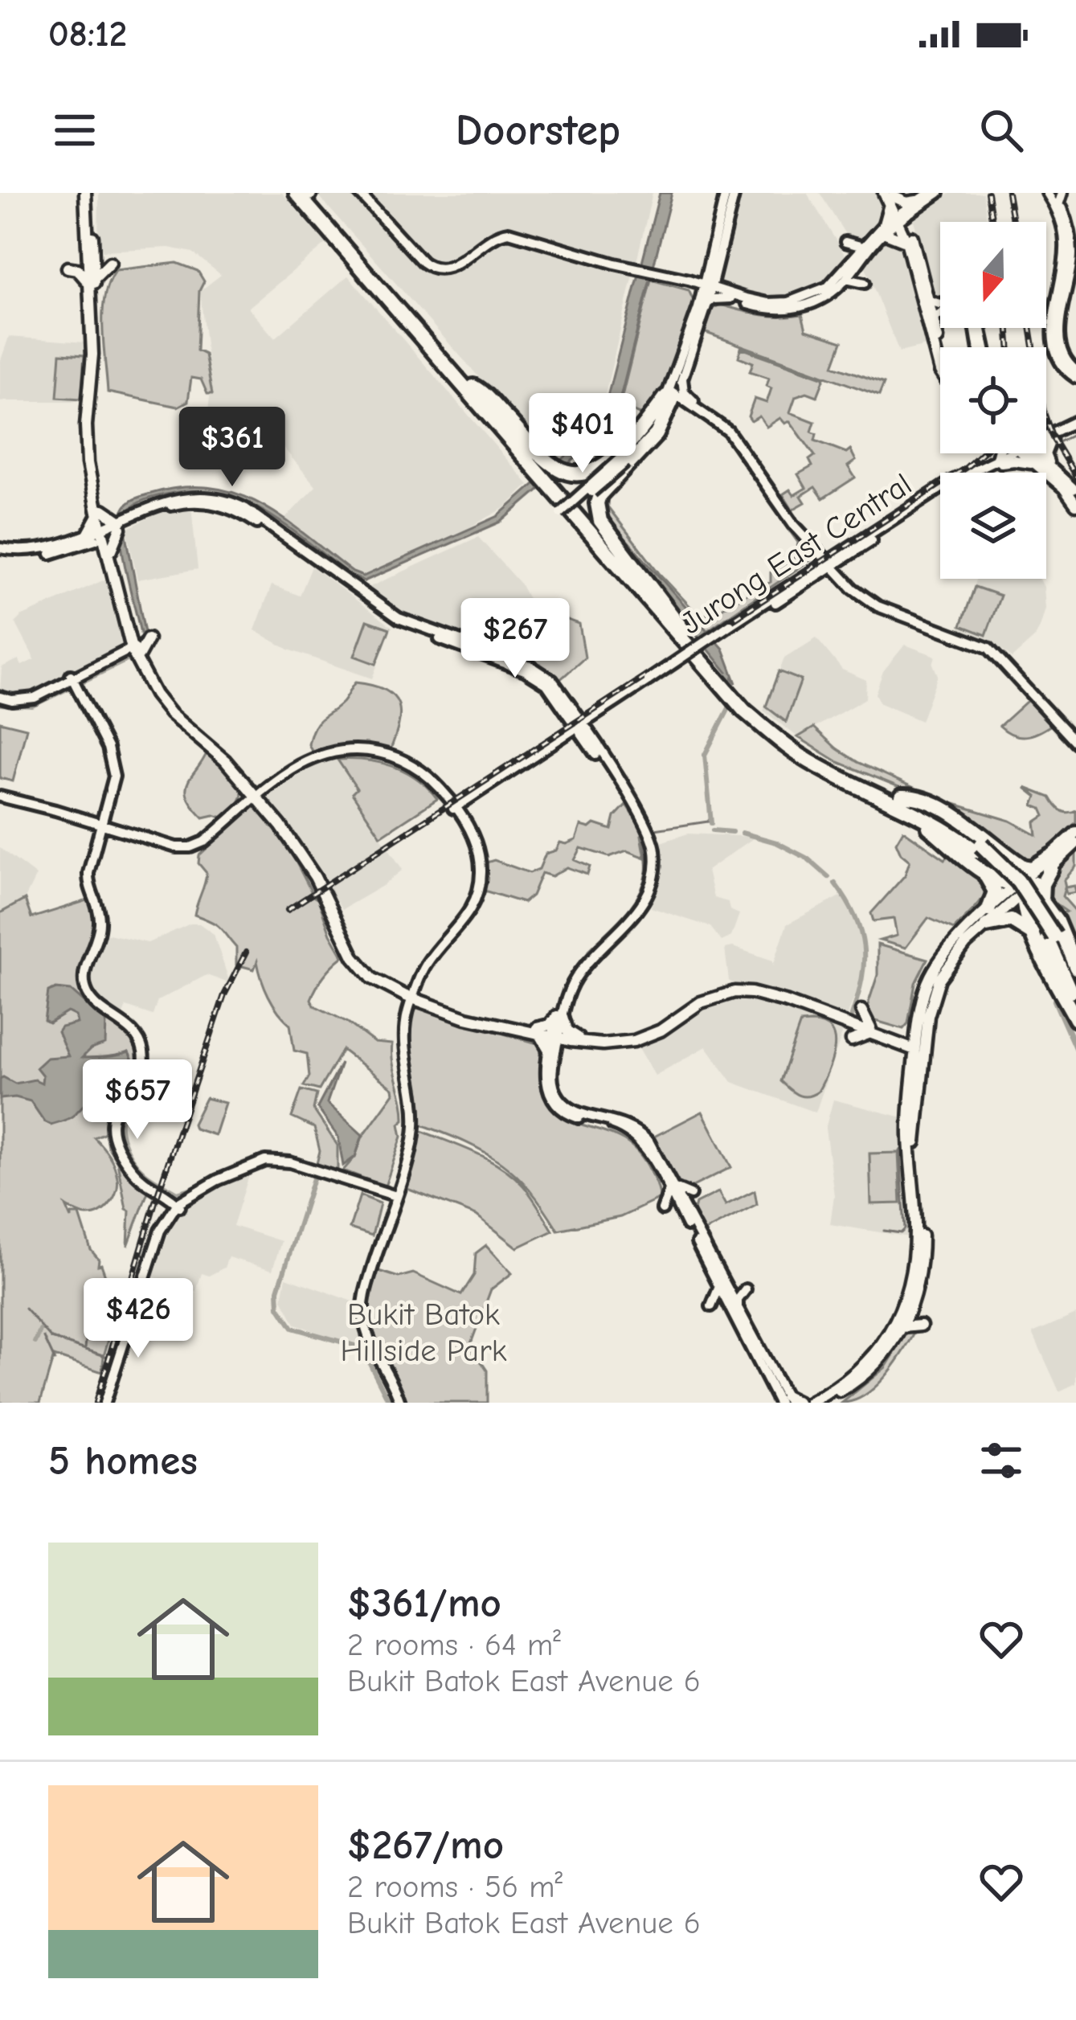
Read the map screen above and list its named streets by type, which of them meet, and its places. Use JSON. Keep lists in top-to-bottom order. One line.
{"streets":{"main road":["Jurong East Central"]},"parks":["Bukit Batok Hillside Park"],"north":"bottom","page":{"status":"08:12","header":"Doorstep","price":["$401","$361","$267","$657","$426"],"heading":"5 homes","list":[{"name":"$361/mo","note":"2 rooms · 64 m² · Bukit Batok East Avenue 6"},{"name":"$267/mo","note":"2 rooms · 56 m² · Bukit Batok East Avenue 6"}]}}
